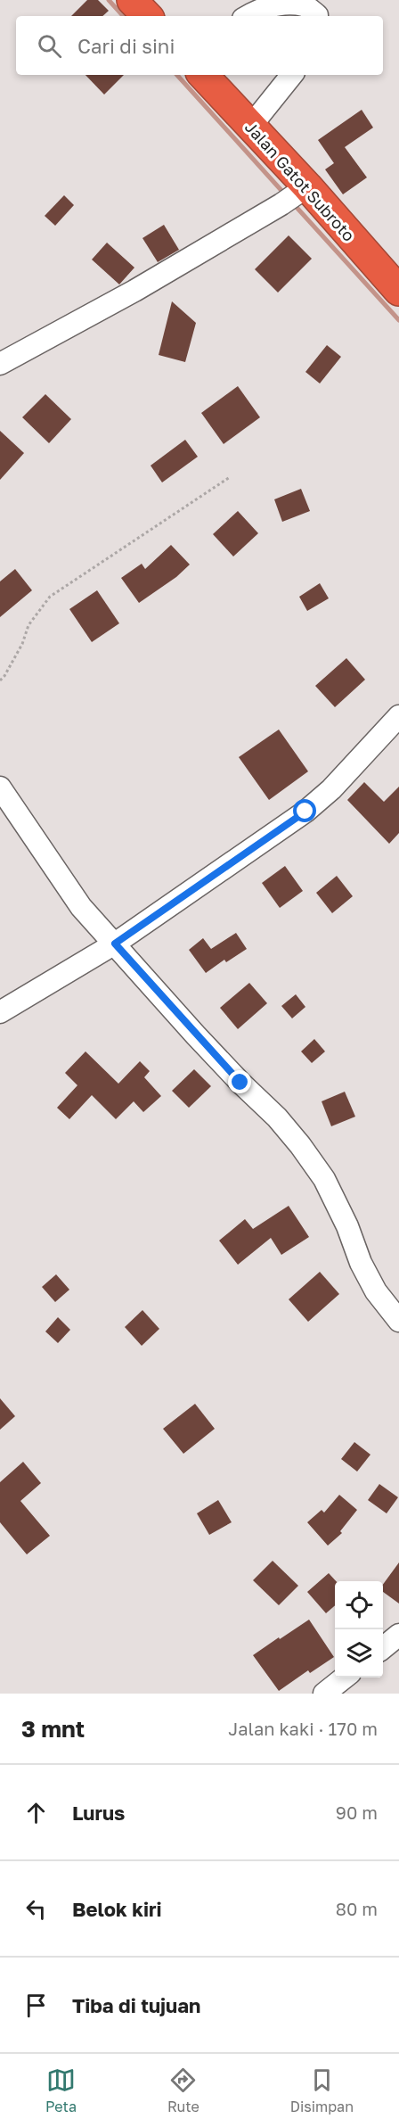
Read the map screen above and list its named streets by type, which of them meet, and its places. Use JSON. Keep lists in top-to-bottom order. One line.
{"streets":{"highway":["Jalan Gatot Subroto"]},"page":{"search":"Cari di sini","heading":["3 mnt","Jalan kaki · 170 m"],"list":[["Lurus","90 m"],["Belok kiri","80 m"],"Tiba di tujuan"],"nav":["Peta","Rute","Disimpan"]}}
